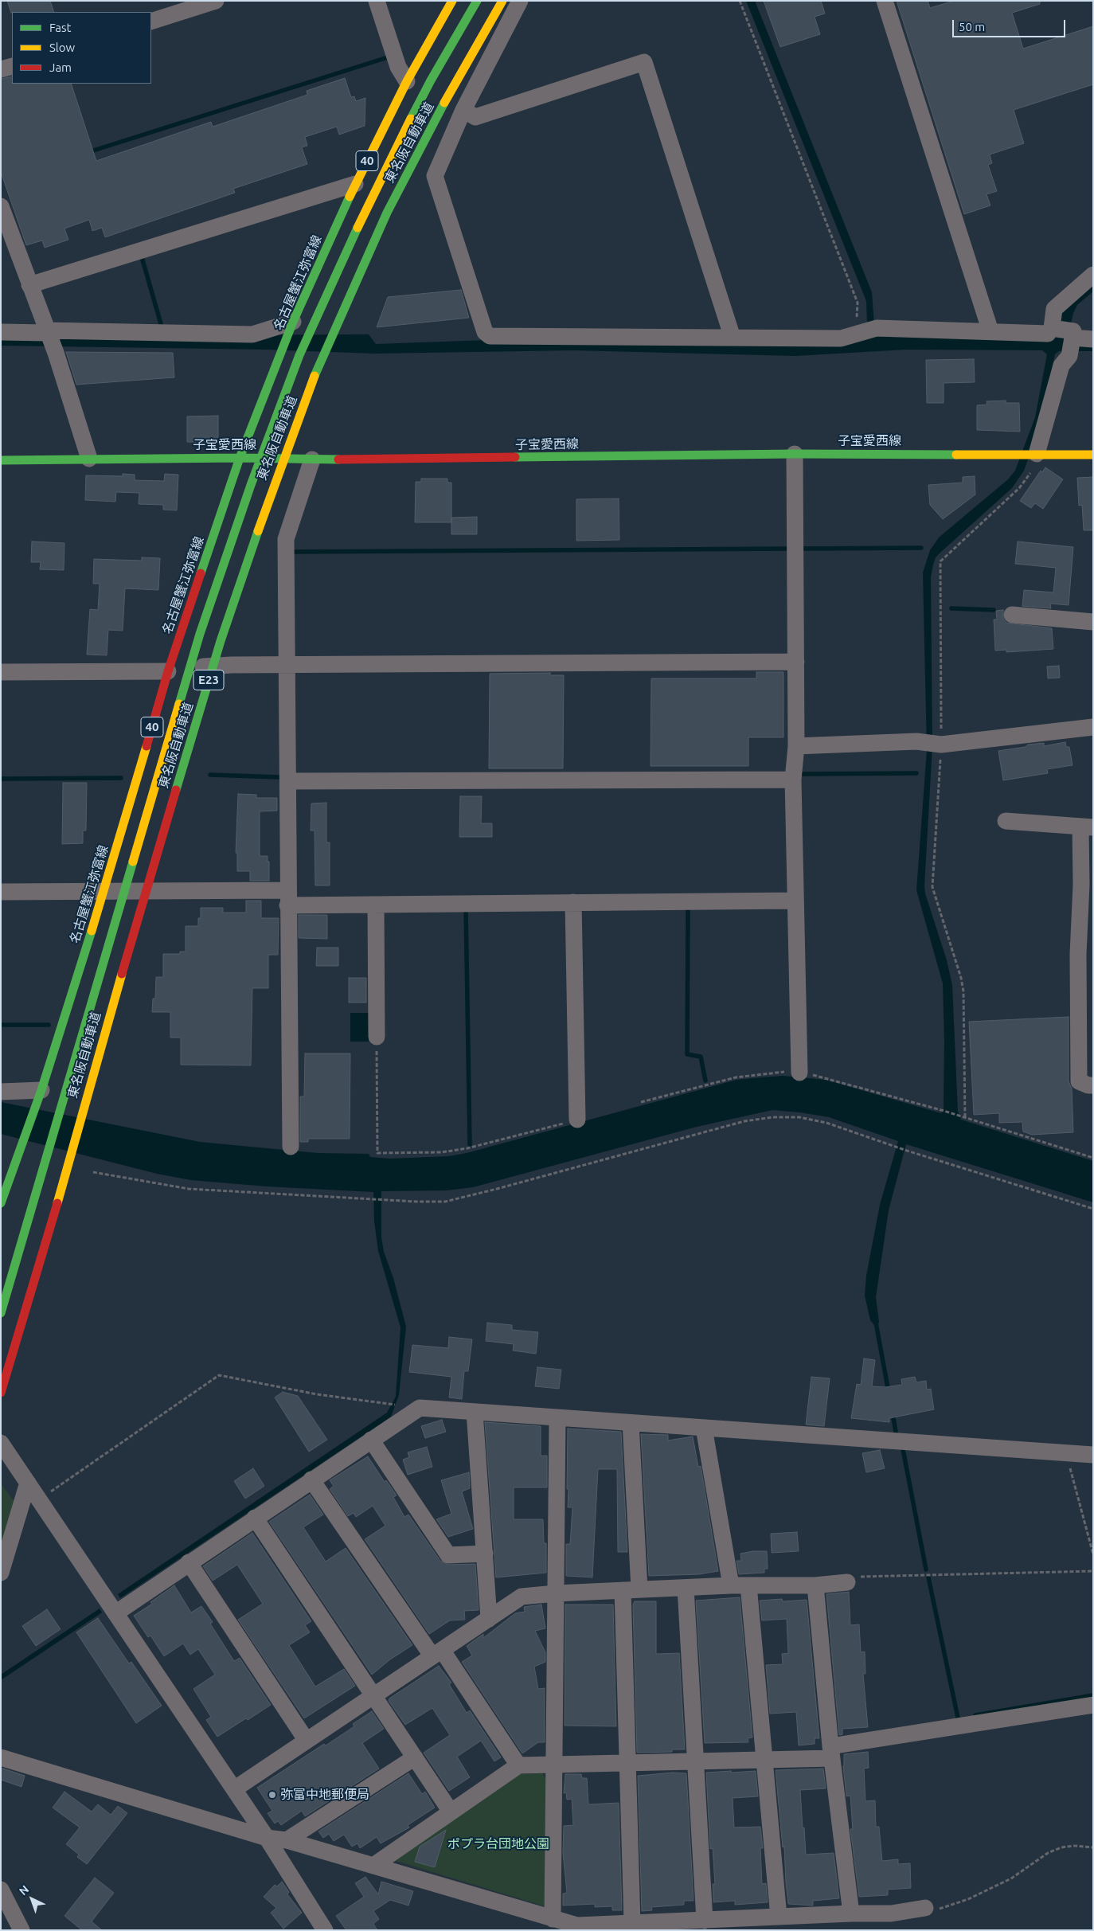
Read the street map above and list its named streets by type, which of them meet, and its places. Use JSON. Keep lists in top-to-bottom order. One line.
{"streets":{"main road":["東名阪自動車道","40","名古屋蟹江弥富線","子宝愛西線","E23"]},"crossings":[["名古屋蟹江弥富線","子宝愛西線"]],"parks":["ポプラ台団地公園"],"places":["弥富中地郵便局"],"legend":["Fast","Slow","Jam"],"scale_bar":"50 m","north":"top left"}
